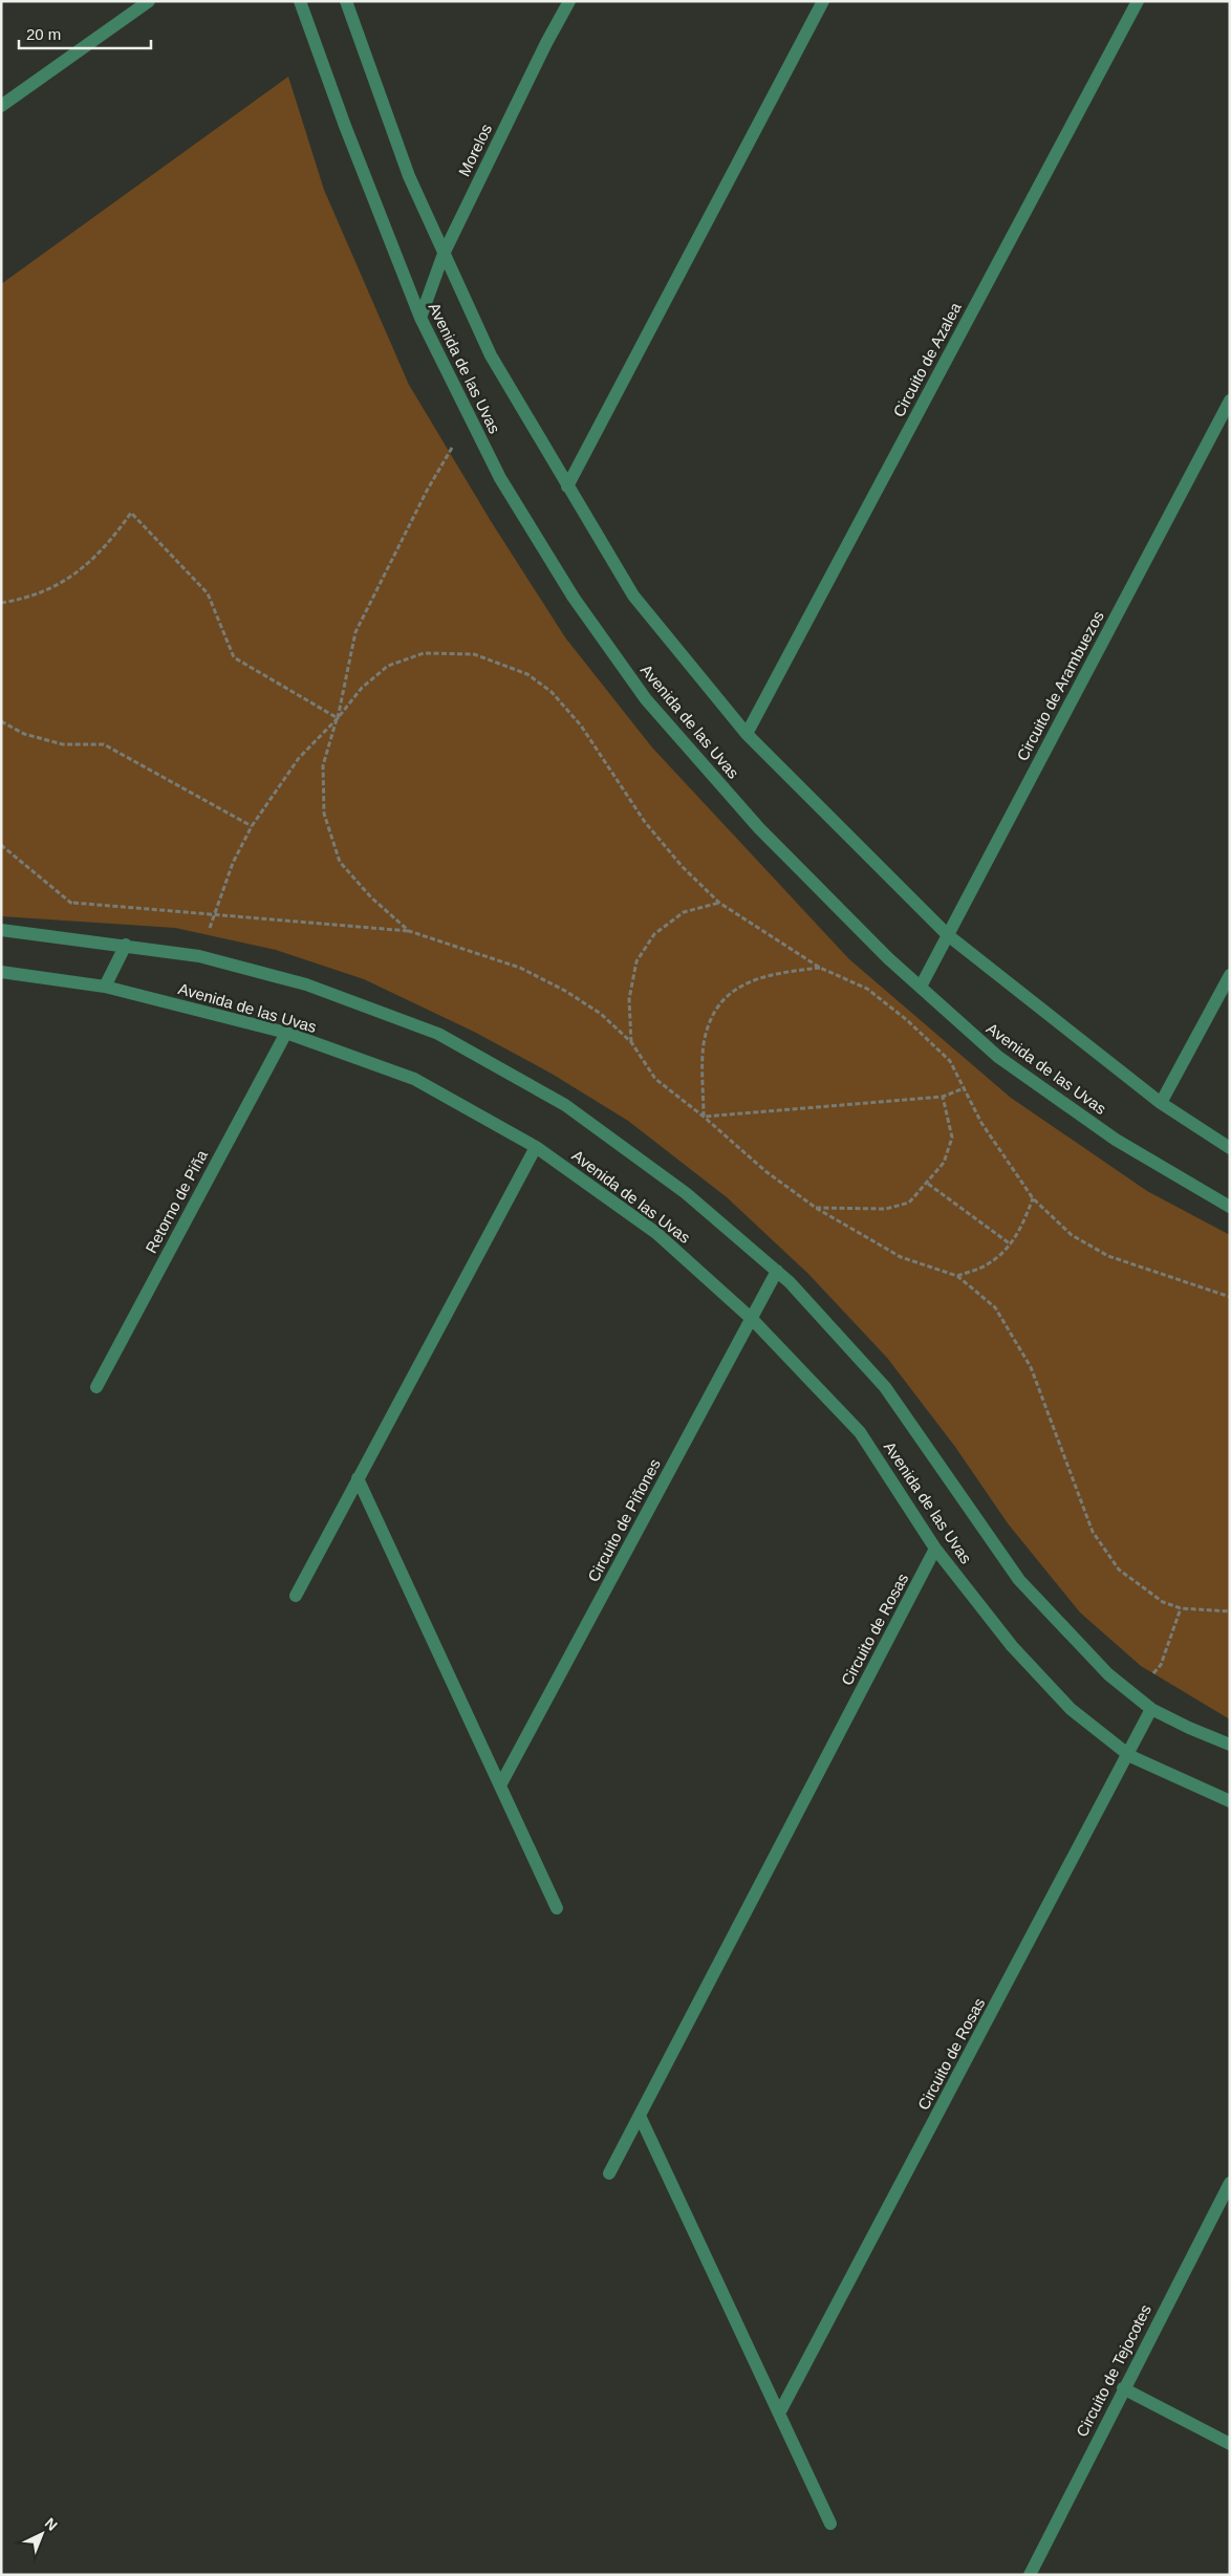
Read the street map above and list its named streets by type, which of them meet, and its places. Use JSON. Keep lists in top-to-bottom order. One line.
{"streets":{"street":["Morelos","Circuito de Azalea","Avenida de las Uvas","Circuito de Arambuezos","Retorno de Piña","Circuito de Piñones","Circuito de Rosas","Circuito de Tejocotes"]},"crossings":[["Morelos","Avenida de las Uvas"],["Circuito de Azalea","Avenida de las Uvas"],["Avenida de las Uvas","Circuito de Arambuezos"],["Avenida de las Uvas","Retorno de Piña"],["Avenida de las Uvas","Circuito de Piñones"],["Avenida de las Uvas","Circuito de Rosas"]],"scale_bar":"20 m","north":"top right"}
